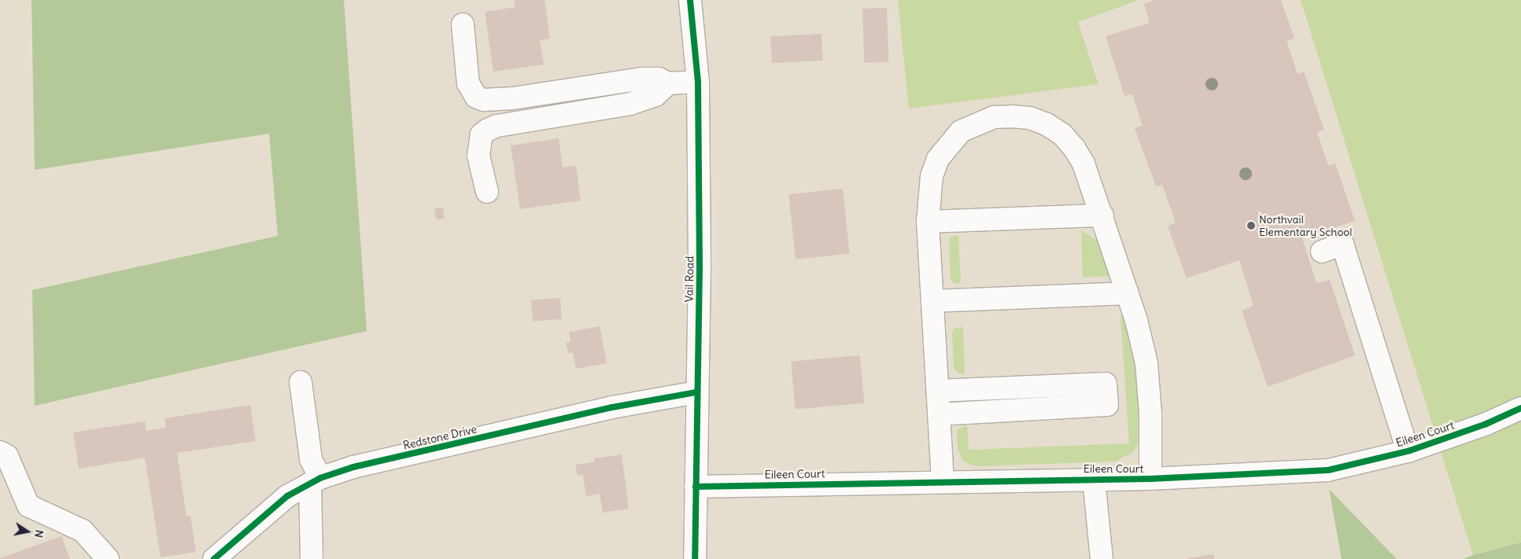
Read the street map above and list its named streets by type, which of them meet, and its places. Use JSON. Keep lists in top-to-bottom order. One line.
{"streets":{"street":["Vail Road","Eileen Court","Redstone Drive"]},"crossings":[["Vail Road","Eileen Court"],["Vail Road","Redstone Drive"]],"places":["Northvail Elementary School"],"north":"right"}
